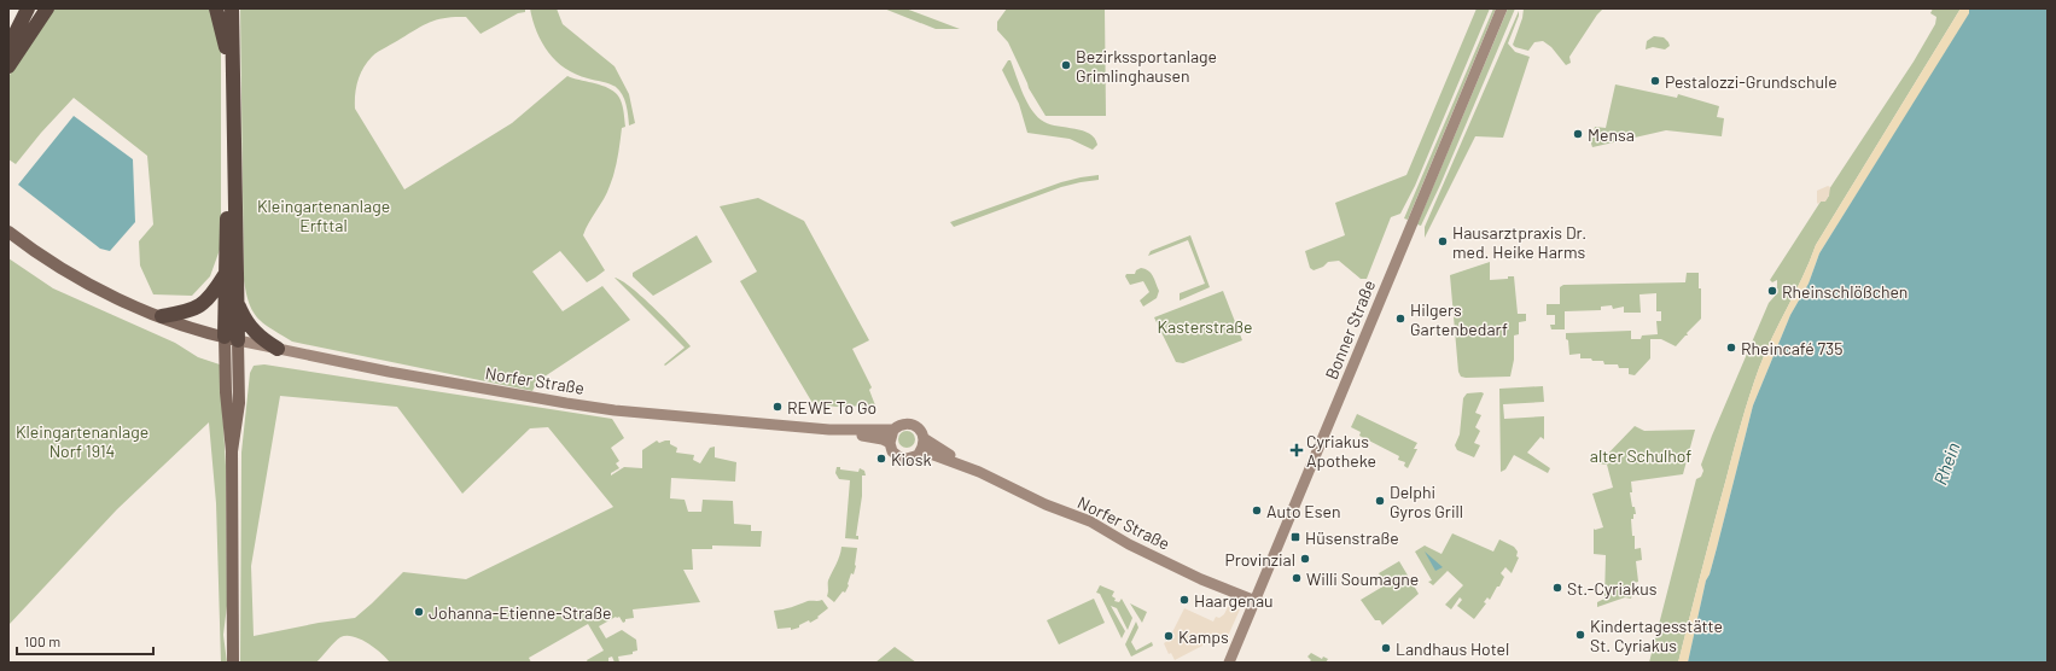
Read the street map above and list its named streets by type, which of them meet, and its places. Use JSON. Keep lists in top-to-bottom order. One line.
{"streets":{"main road":["Bonner Straße","Norfer Straße"]},"crossings":[["Bonner Straße","Norfer Straße"]],"water":["Rhein"],"parks":["Kleingartenanlage Erfttal","Kasterstraße","Kleingartenanlage Norf 1914","alter Schulhof"],"places":{"other":["Bezirkssportanlage Grimlinghausen","Pestalozzi-Grundschule","Mensa","Hausarztpraxis Dr. med. Heike Harms","Rheinschlößchen","Hilgers Gartenbedarf","Rheincafé 735","REWE To Go","Kiosk","Delphi Gyros Grill","Auto Esen","Provinzial","Willi Soumagne","St.-Cyriakus","Haargenau","Johanna-Etienne-Straße","Kindertagesstätte St. Cyriakus","Kamps","Landhaus Hotel"],"health":["Cyriakus Apotheke"],"transit":["Hüsenstraße"]},"scale_bar":"100 m"}
